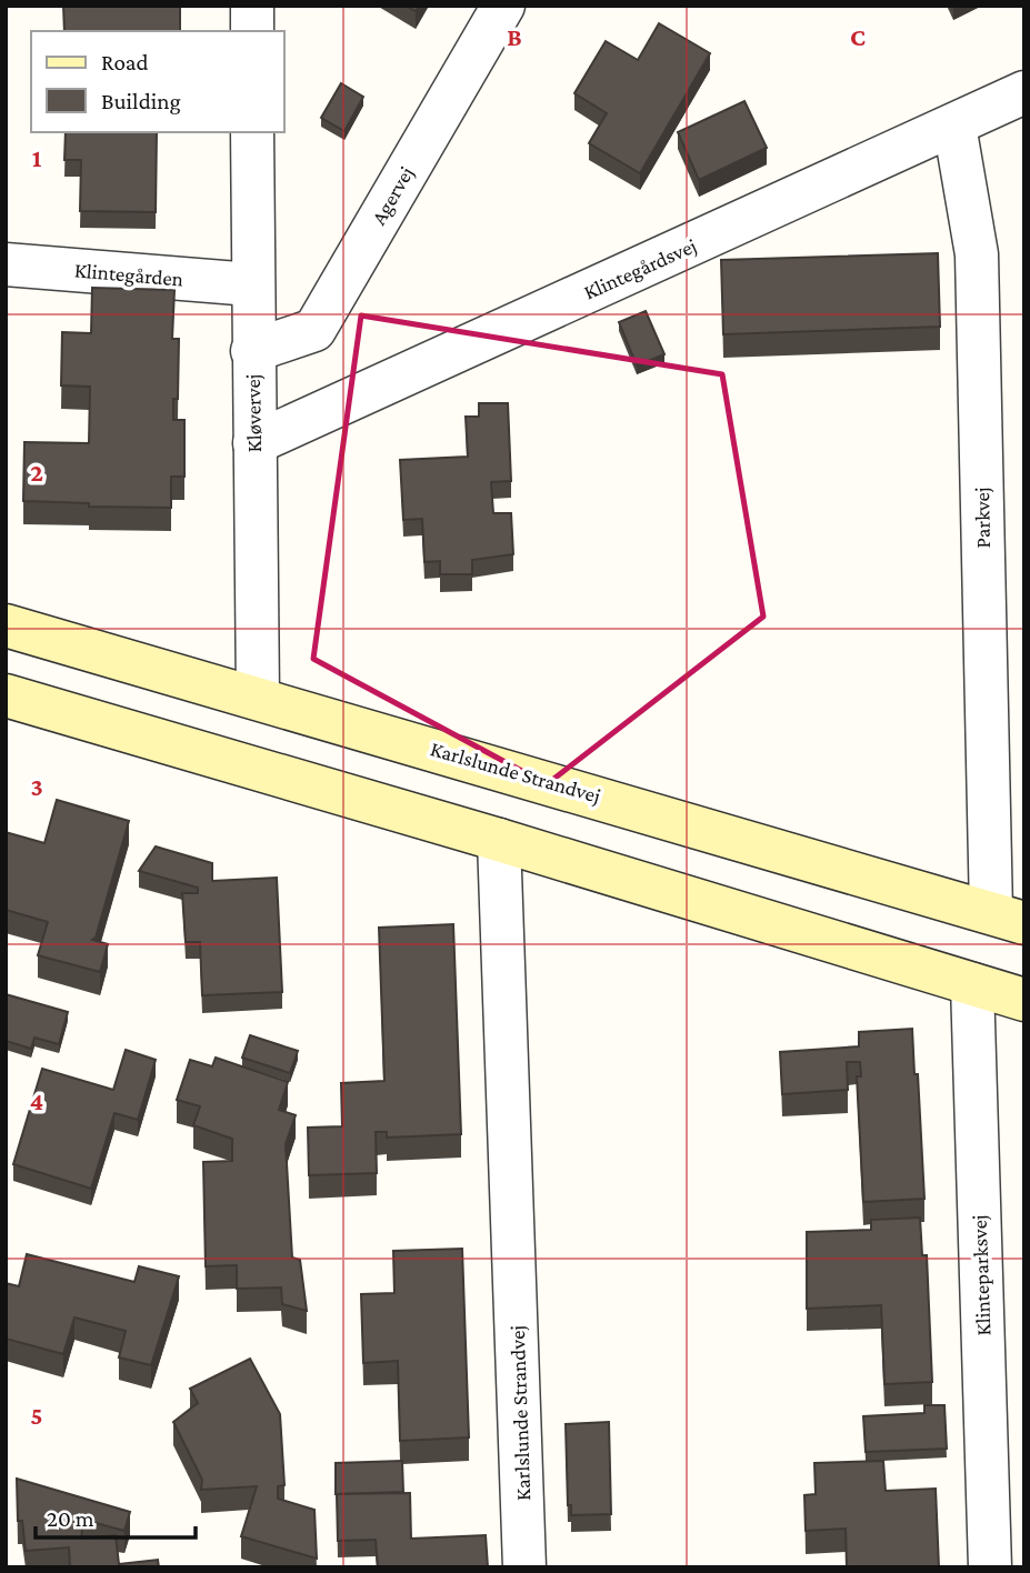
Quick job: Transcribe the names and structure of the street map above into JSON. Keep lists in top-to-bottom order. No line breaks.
{"streets":{"main road":["Karlslunde Strandvej"],"street":["Agervej","Klintegårdsvej","Klintegården","Kløvervej","Parkvej","Klinteparksvej"]},"crossings":[["Agervej","Kløvervej"],["Klintegårdsvej","Kløvervej"],["Klintegårdsvej","Parkvej"],["Klintegården","Kløvervej"],["Kløvervej","Karlslunde Strandvej"],["Parkvej","Karlslunde Strandvej"]],"legend":["Road","Building"],"scale_bar":"20 m","grid":{"columns":["B","C"],"rows":["1","2","3","4","5"]}}
